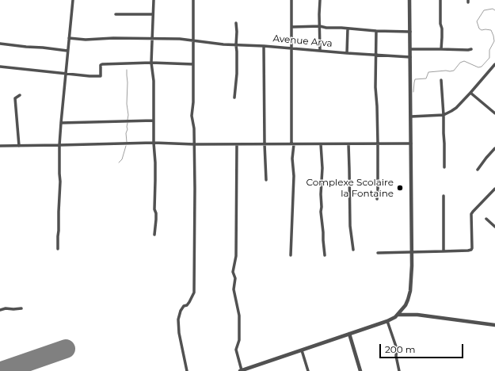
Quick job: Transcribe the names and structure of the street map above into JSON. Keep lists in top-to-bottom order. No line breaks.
{"streets":{"street":["Avenue Arva"]},"places":["Complexe Scolaire la Fontaine"],"scale_bar":"200 m"}
